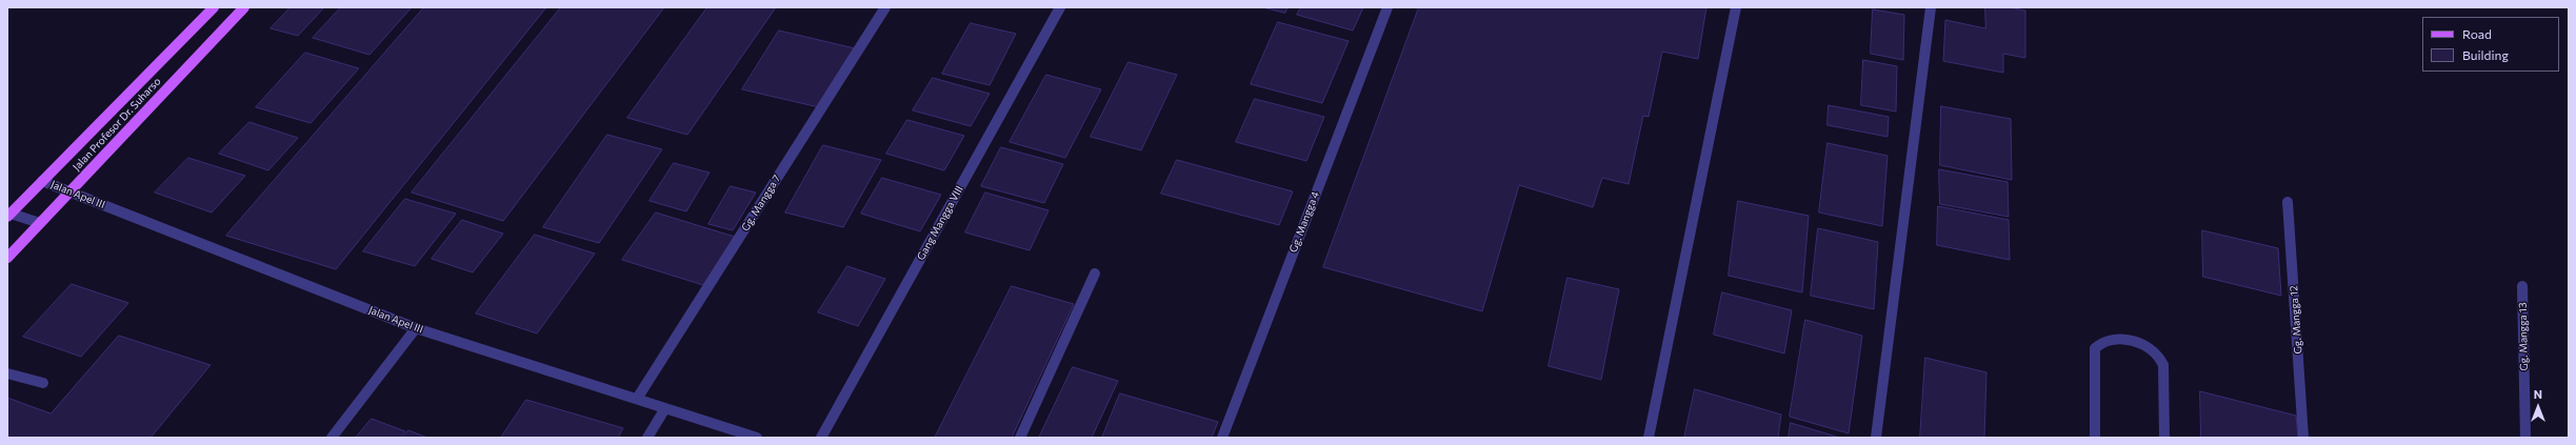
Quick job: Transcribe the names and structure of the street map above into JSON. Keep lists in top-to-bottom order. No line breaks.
{"streets":{"main road":["Jalan Profesor Dr. Suharso"],"street":["Jalan Apel III","Gg. Mangga 7","Gg. Mangga 4","Gang Mangga VIII","Gg. Mangga 12","Gg. Mangga 13"]},"crossings":[["Jalan Profesor Dr. Suharso","Jalan Apel III"],["Jalan Apel III","Gg. Mangga 7"]],"legend":["Road","Building"],"north":"top"}
